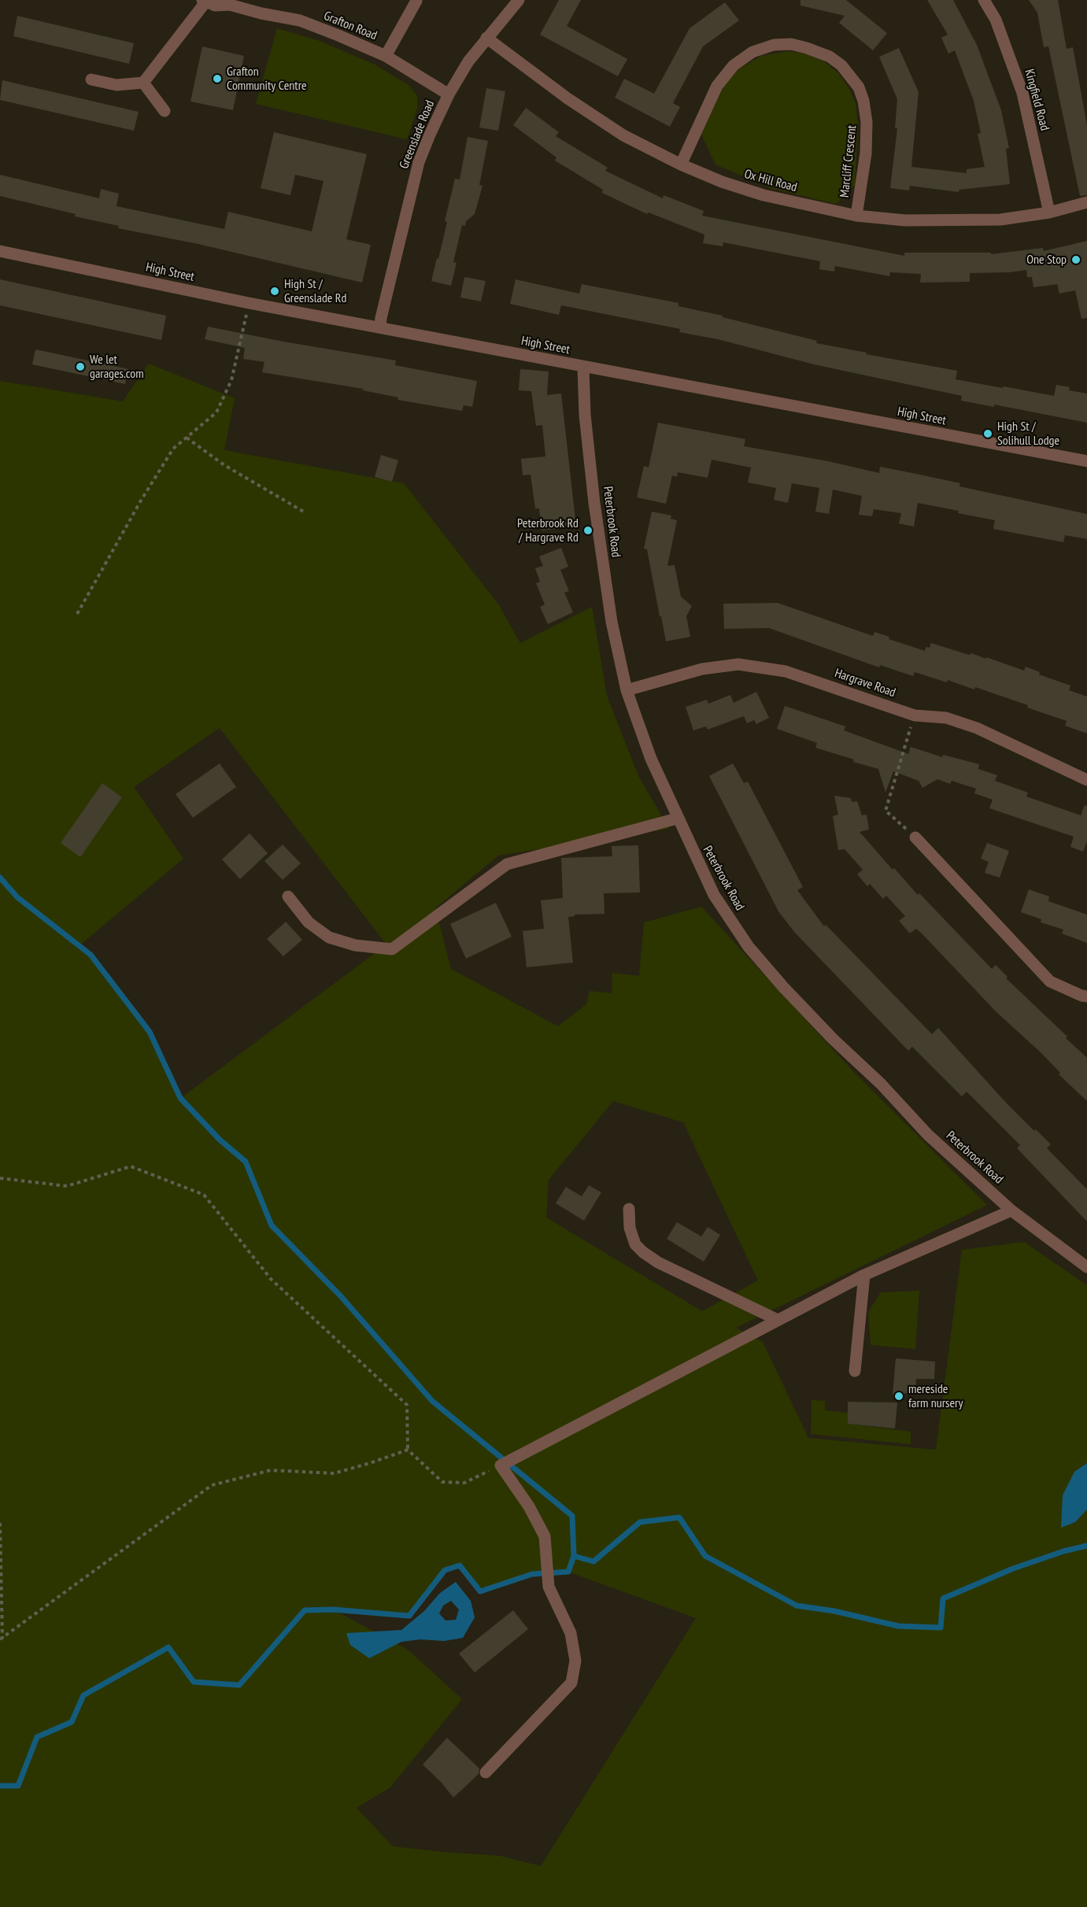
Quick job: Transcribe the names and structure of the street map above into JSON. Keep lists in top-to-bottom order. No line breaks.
{"streets":{"street":["Grafton Road","Kingfield Road","Greenslade Road","Marcliff Crescent","Ox Hill Road","High Street","Peterbrook Road","Hargrave Road"]},"crossings":[["Grafton Road","Greenslade Road"],["Kingfield Road","Ox Hill Road"],["Greenslade Road","Ox Hill Road"],["Greenslade Road","High Street"],["Marcliff Crescent","Ox Hill Road"],["High Street","Peterbrook Road"],["Peterbrook Road","Hargrave Road"]],"places":["Grafton Community Centre","One Stop","High St / Greenslade Rd","We let garages.com","High St / Solihull Lodge","Peterbrook Rd / Hargrave Rd","mereside farm nursery"]}
